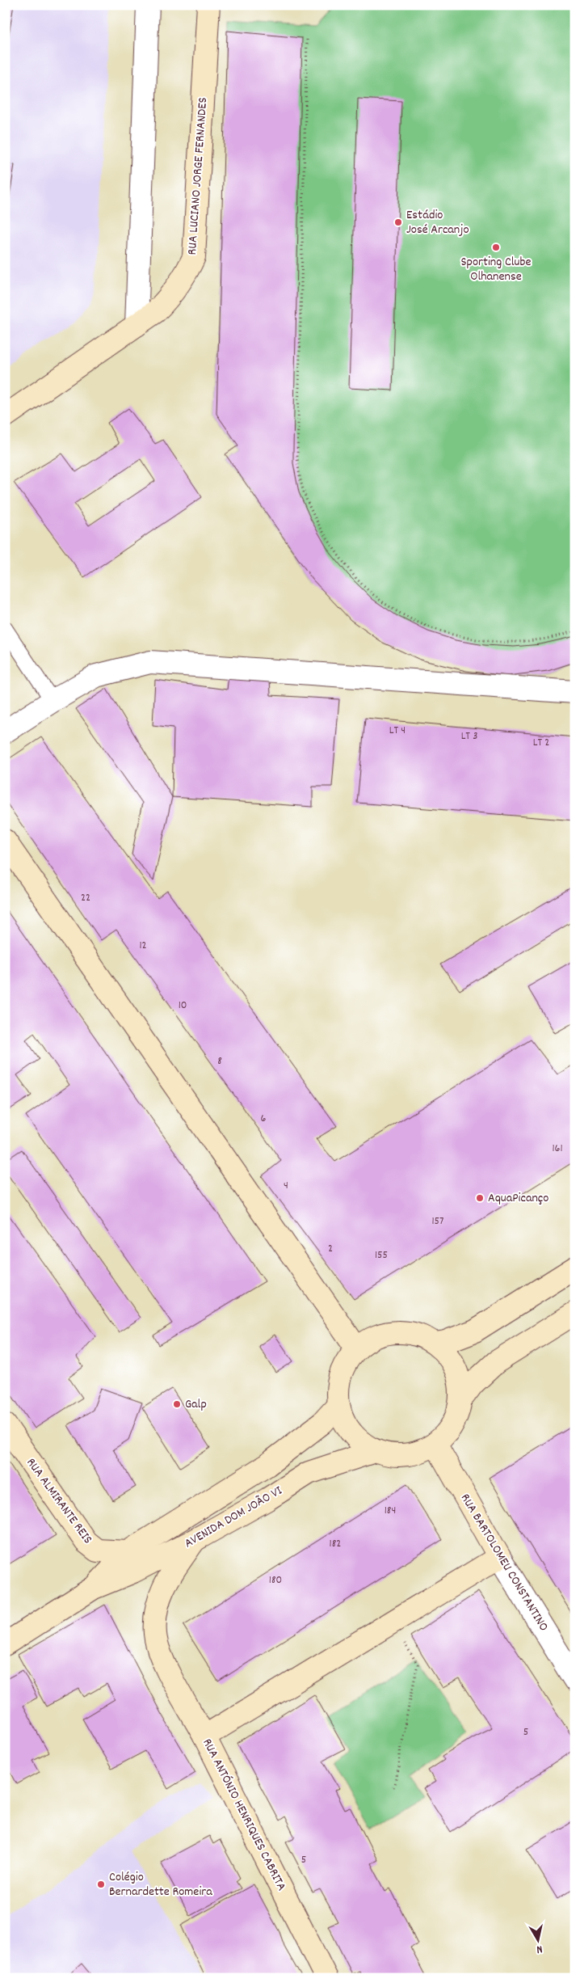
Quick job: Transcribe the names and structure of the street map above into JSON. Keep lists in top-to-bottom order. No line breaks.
{"streets":{"street":["RUA LUCIANO JORGE FERNANDES","RUA ALMIRANTE REIS","AVENIDA DOM JOÃO VI","RUA BARTOLOMEU CONSTANTINO","RUA ANTÓNIO HENRIQUES CABRITA"]},"crossings":[["RUA ALMIRANTE REIS","AVENIDA DOM JOÃO VI"],["AVENIDA DOM JOÃO VI","RUA BARTOLOMEU CONSTANTINO"],["AVENIDA DOM JOÃO VI","RUA ANTÓNIO HENRIQUES CABRITA"]],"places":["Estádio José Arcanjo","Sporting Clube Olhanense","AquaPicanço","Galp","Colégio Bernardette Romeira"],"house_numbers":["LT 4","LT 3","LT 2","22","12","10","8","6","161","4","157","2","155","184","182","180","5","5"],"north":"bottom"}
